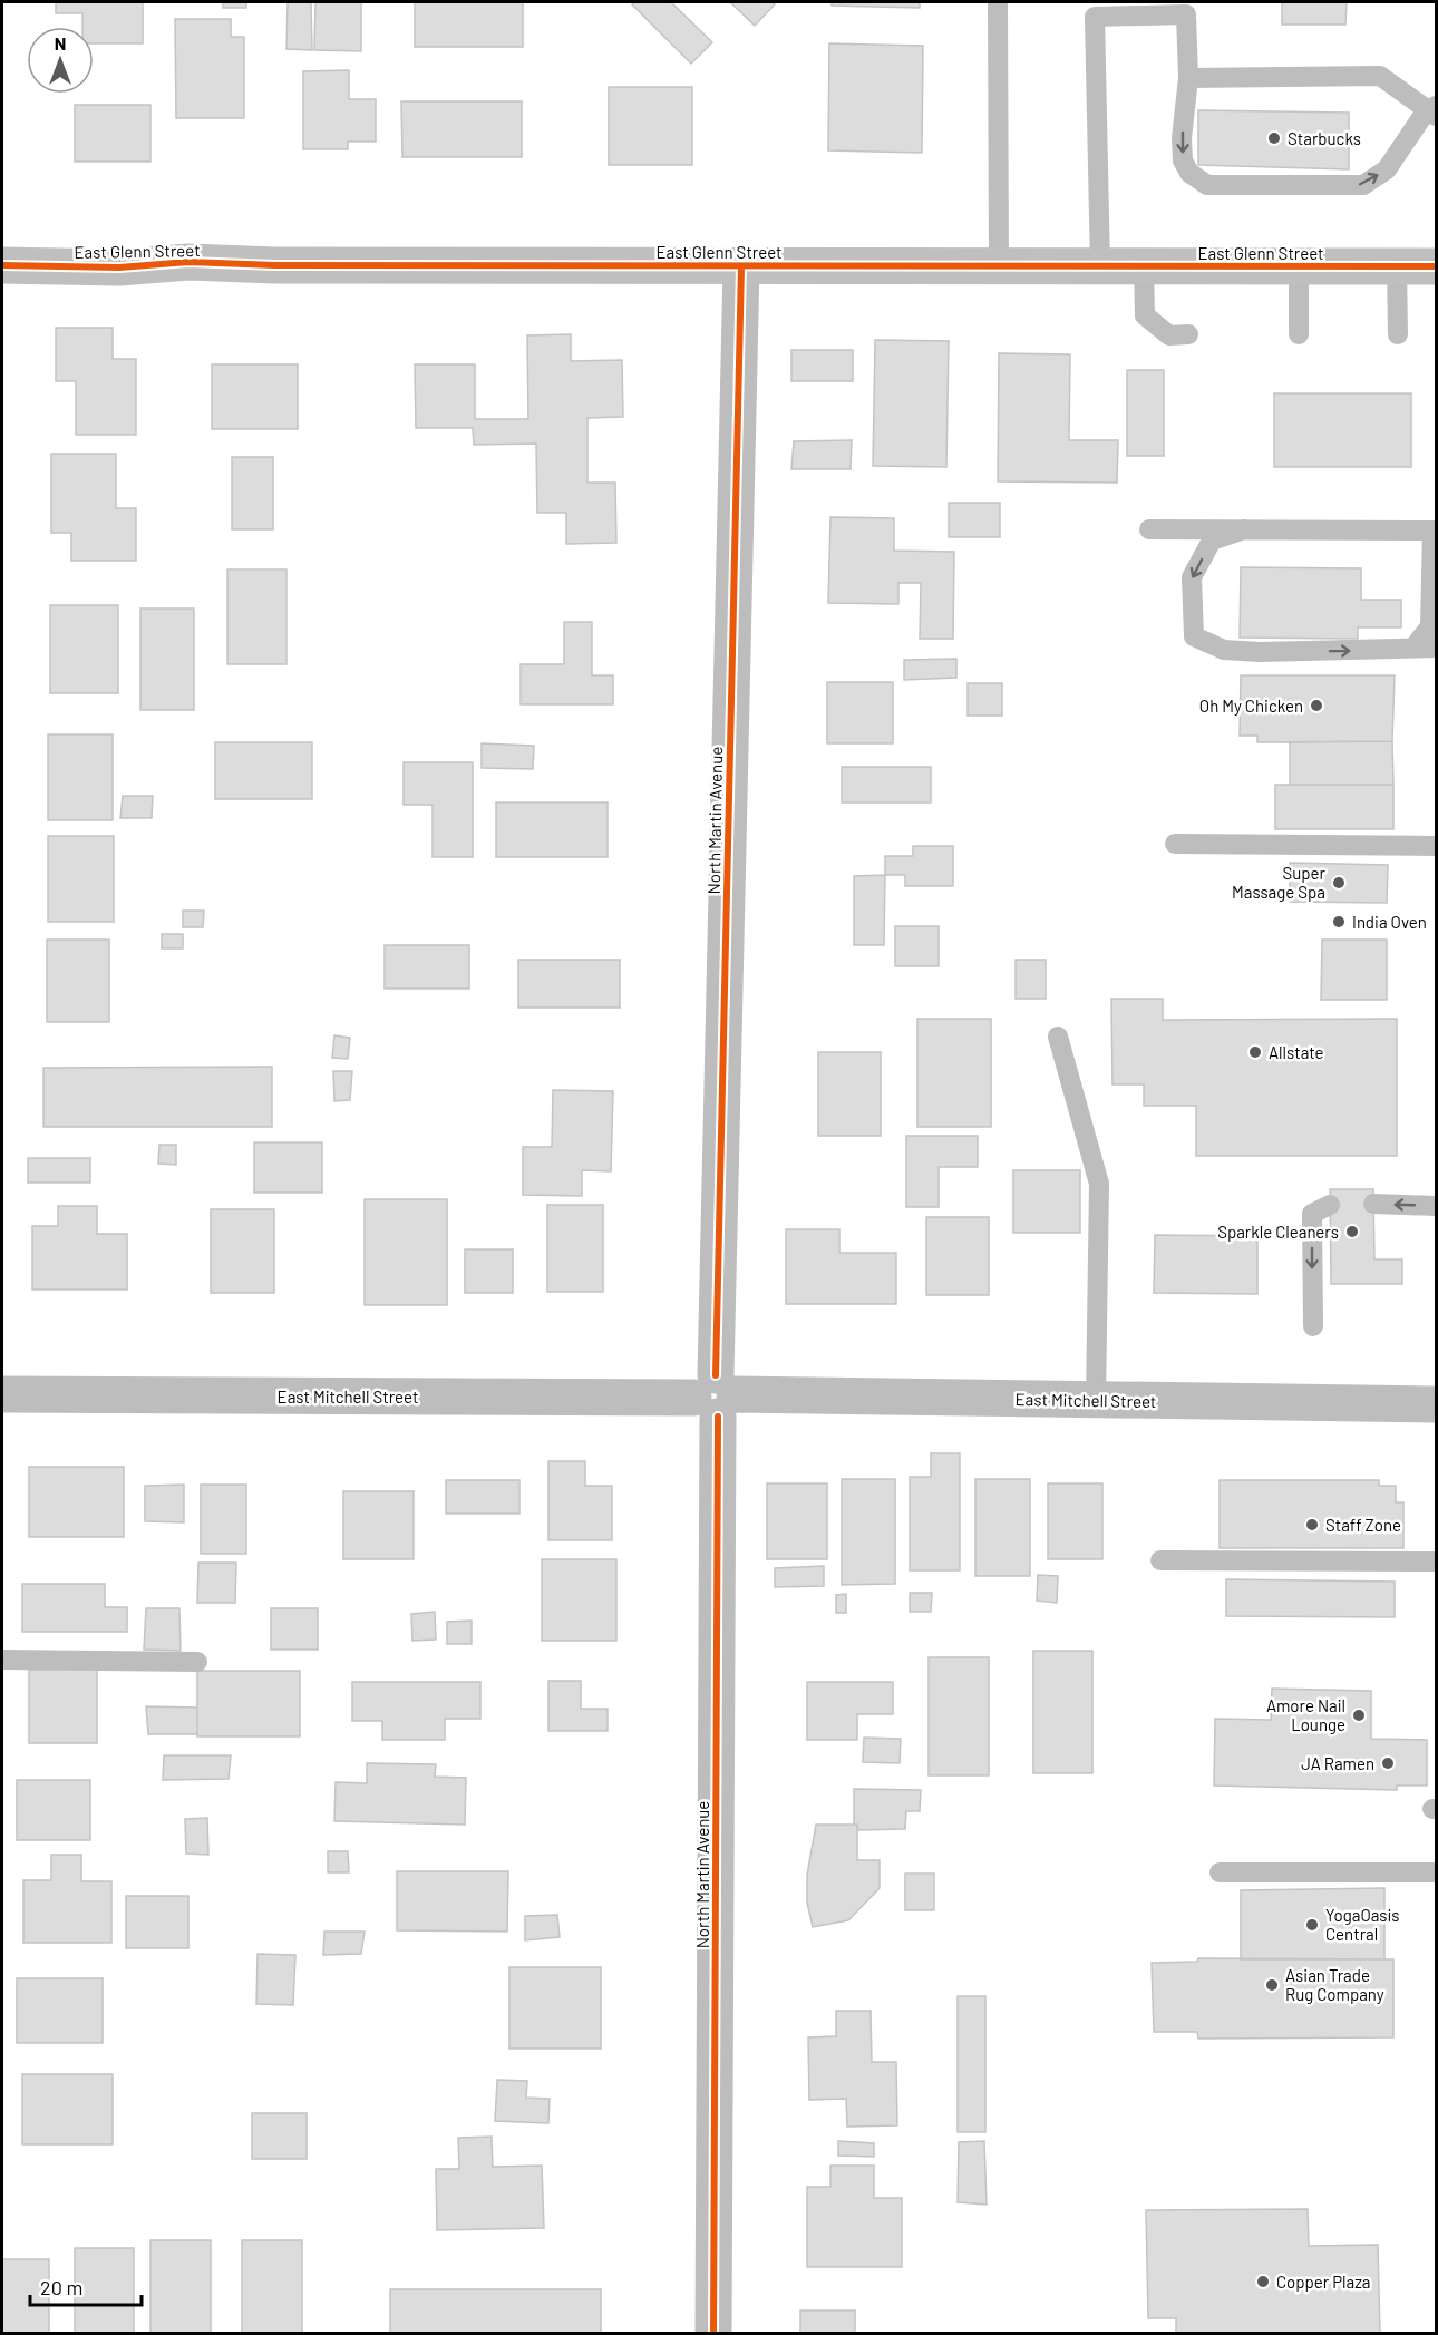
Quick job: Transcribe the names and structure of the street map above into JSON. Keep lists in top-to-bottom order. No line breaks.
{"streets":{"street":["East Glenn Street","North Martin Avenue","East Mitchell Street"]},"crossings":[["East Glenn Street","North Martin Avenue"],["North Martin Avenue","East Mitchell Street"]],"places":["Starbucks","Oh My Chicken","Super Massage Spa","India Oven","Allstate","Sparkle Cleaners","Staff Zone","Amore Nail Lounge","JA Ramen","YogaOasis Central","Asian Trade Rug Company","Copper Plaza"],"scale_bar":"20 m","north":"top"}
